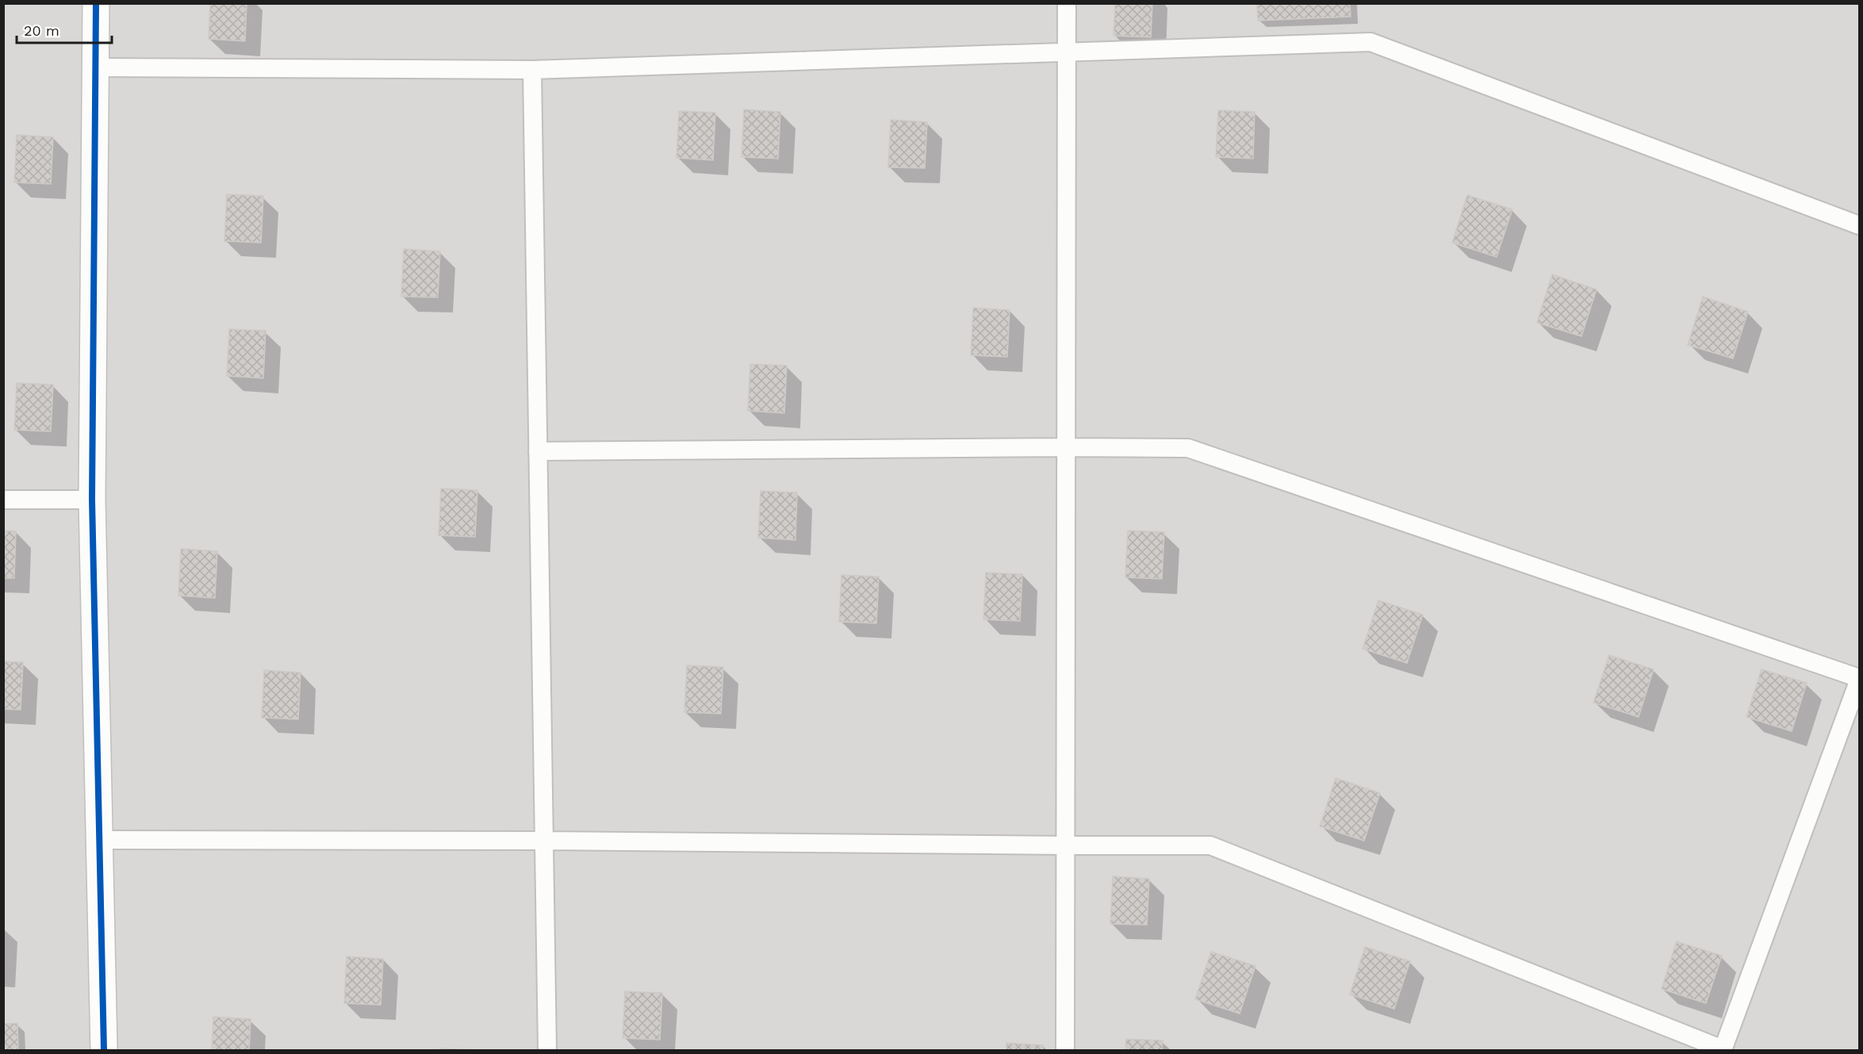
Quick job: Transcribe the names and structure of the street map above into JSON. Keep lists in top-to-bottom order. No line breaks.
{"scale_bar":"20 m"}
